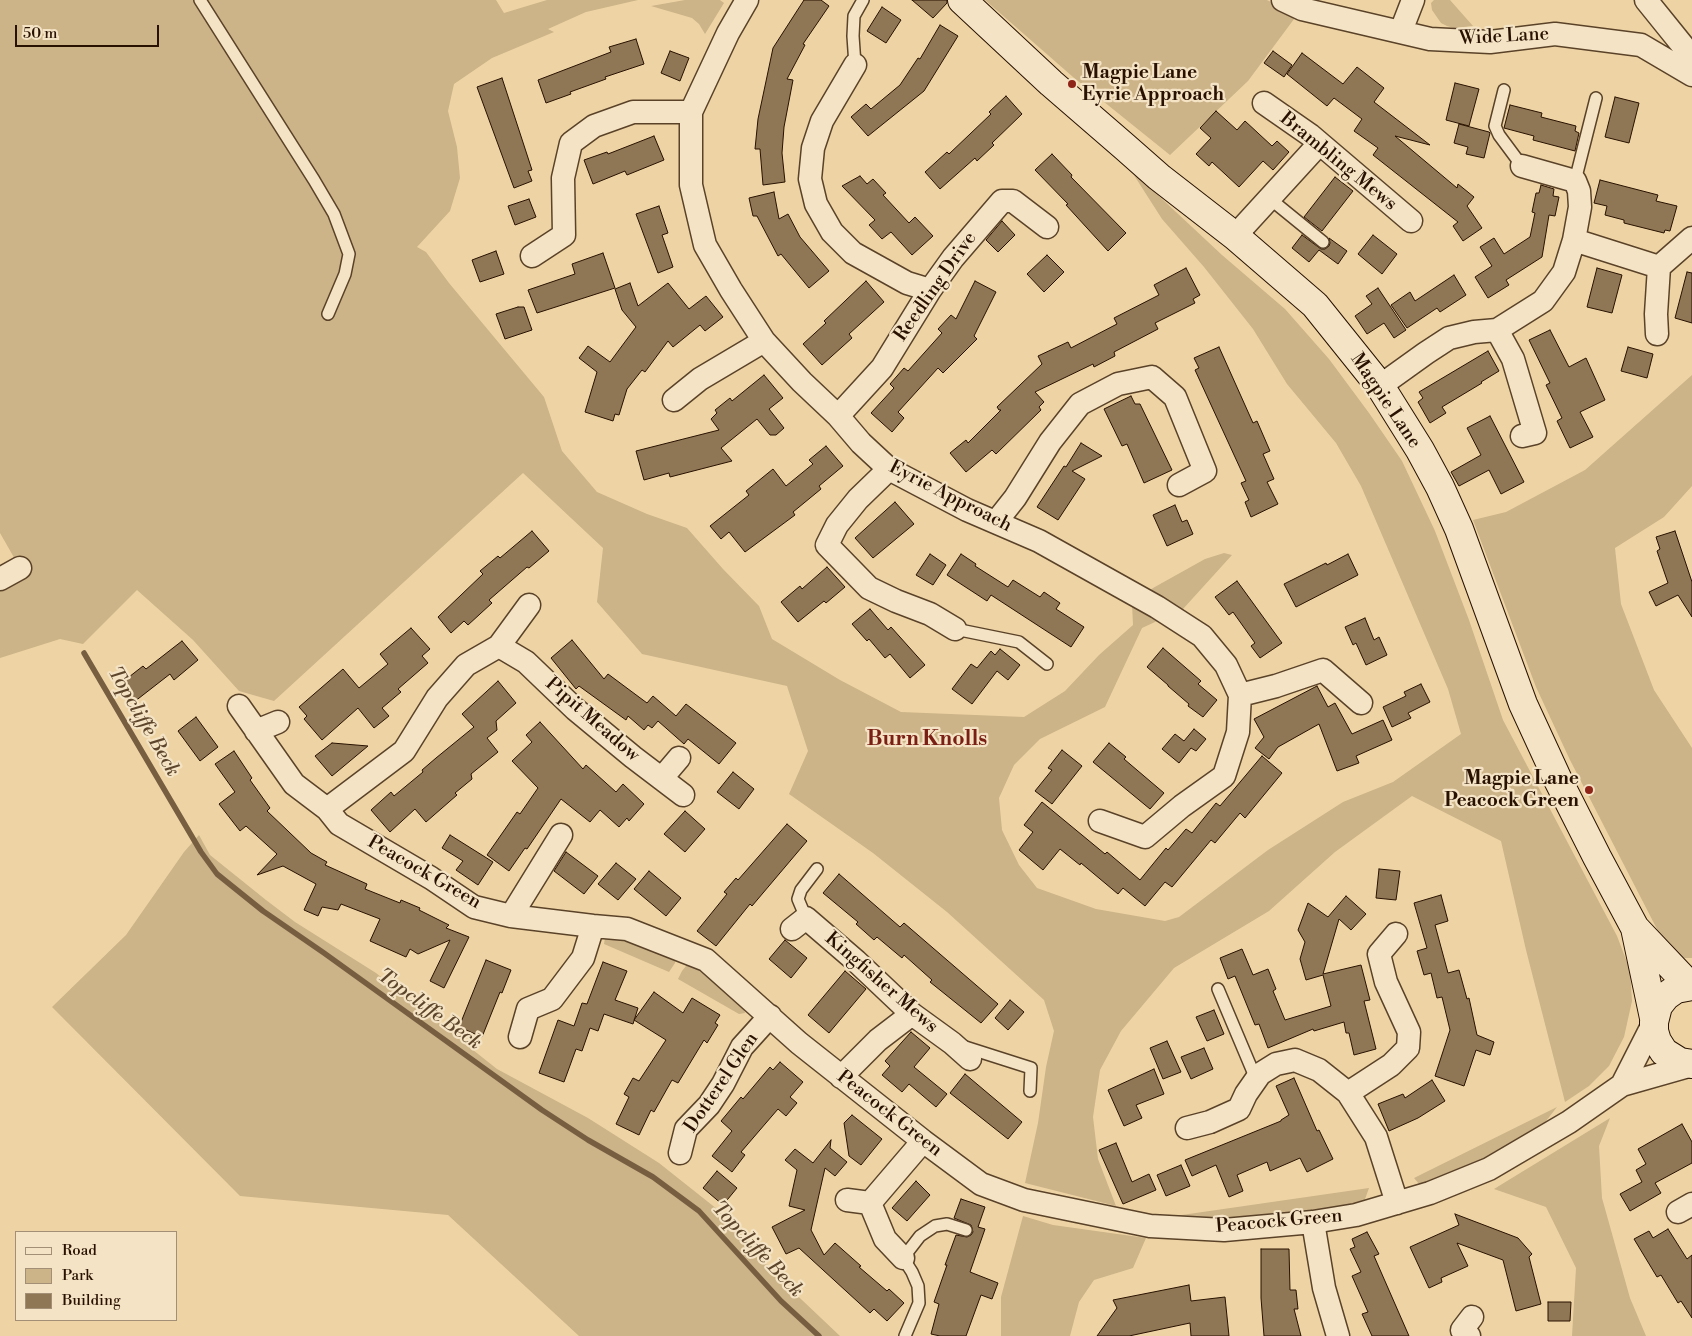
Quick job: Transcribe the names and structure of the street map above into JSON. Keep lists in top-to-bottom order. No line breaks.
{"streets":{"street":["Wide Lane","Brambling Mews","Reedling Drive","Magpie Lane","Eyrie Approach","Pipit Meadow","Peacock Green","Kingfisher Mews","Dotterel Glen"]},"crossings":[["Reedling Drive","Eyrie Approach"],["Magpie Lane","Peacock Green"],["Peacock Green","Dotterel Glen"]],"districts":["Burn Knolls"],"water":["Topcliffe Beck"],"places":["Magpie Lane Eyrie Approach","Magpie Lane Peacock Green"],"legend":["Road","Park","Building"],"scale_bar":"50 m"}
